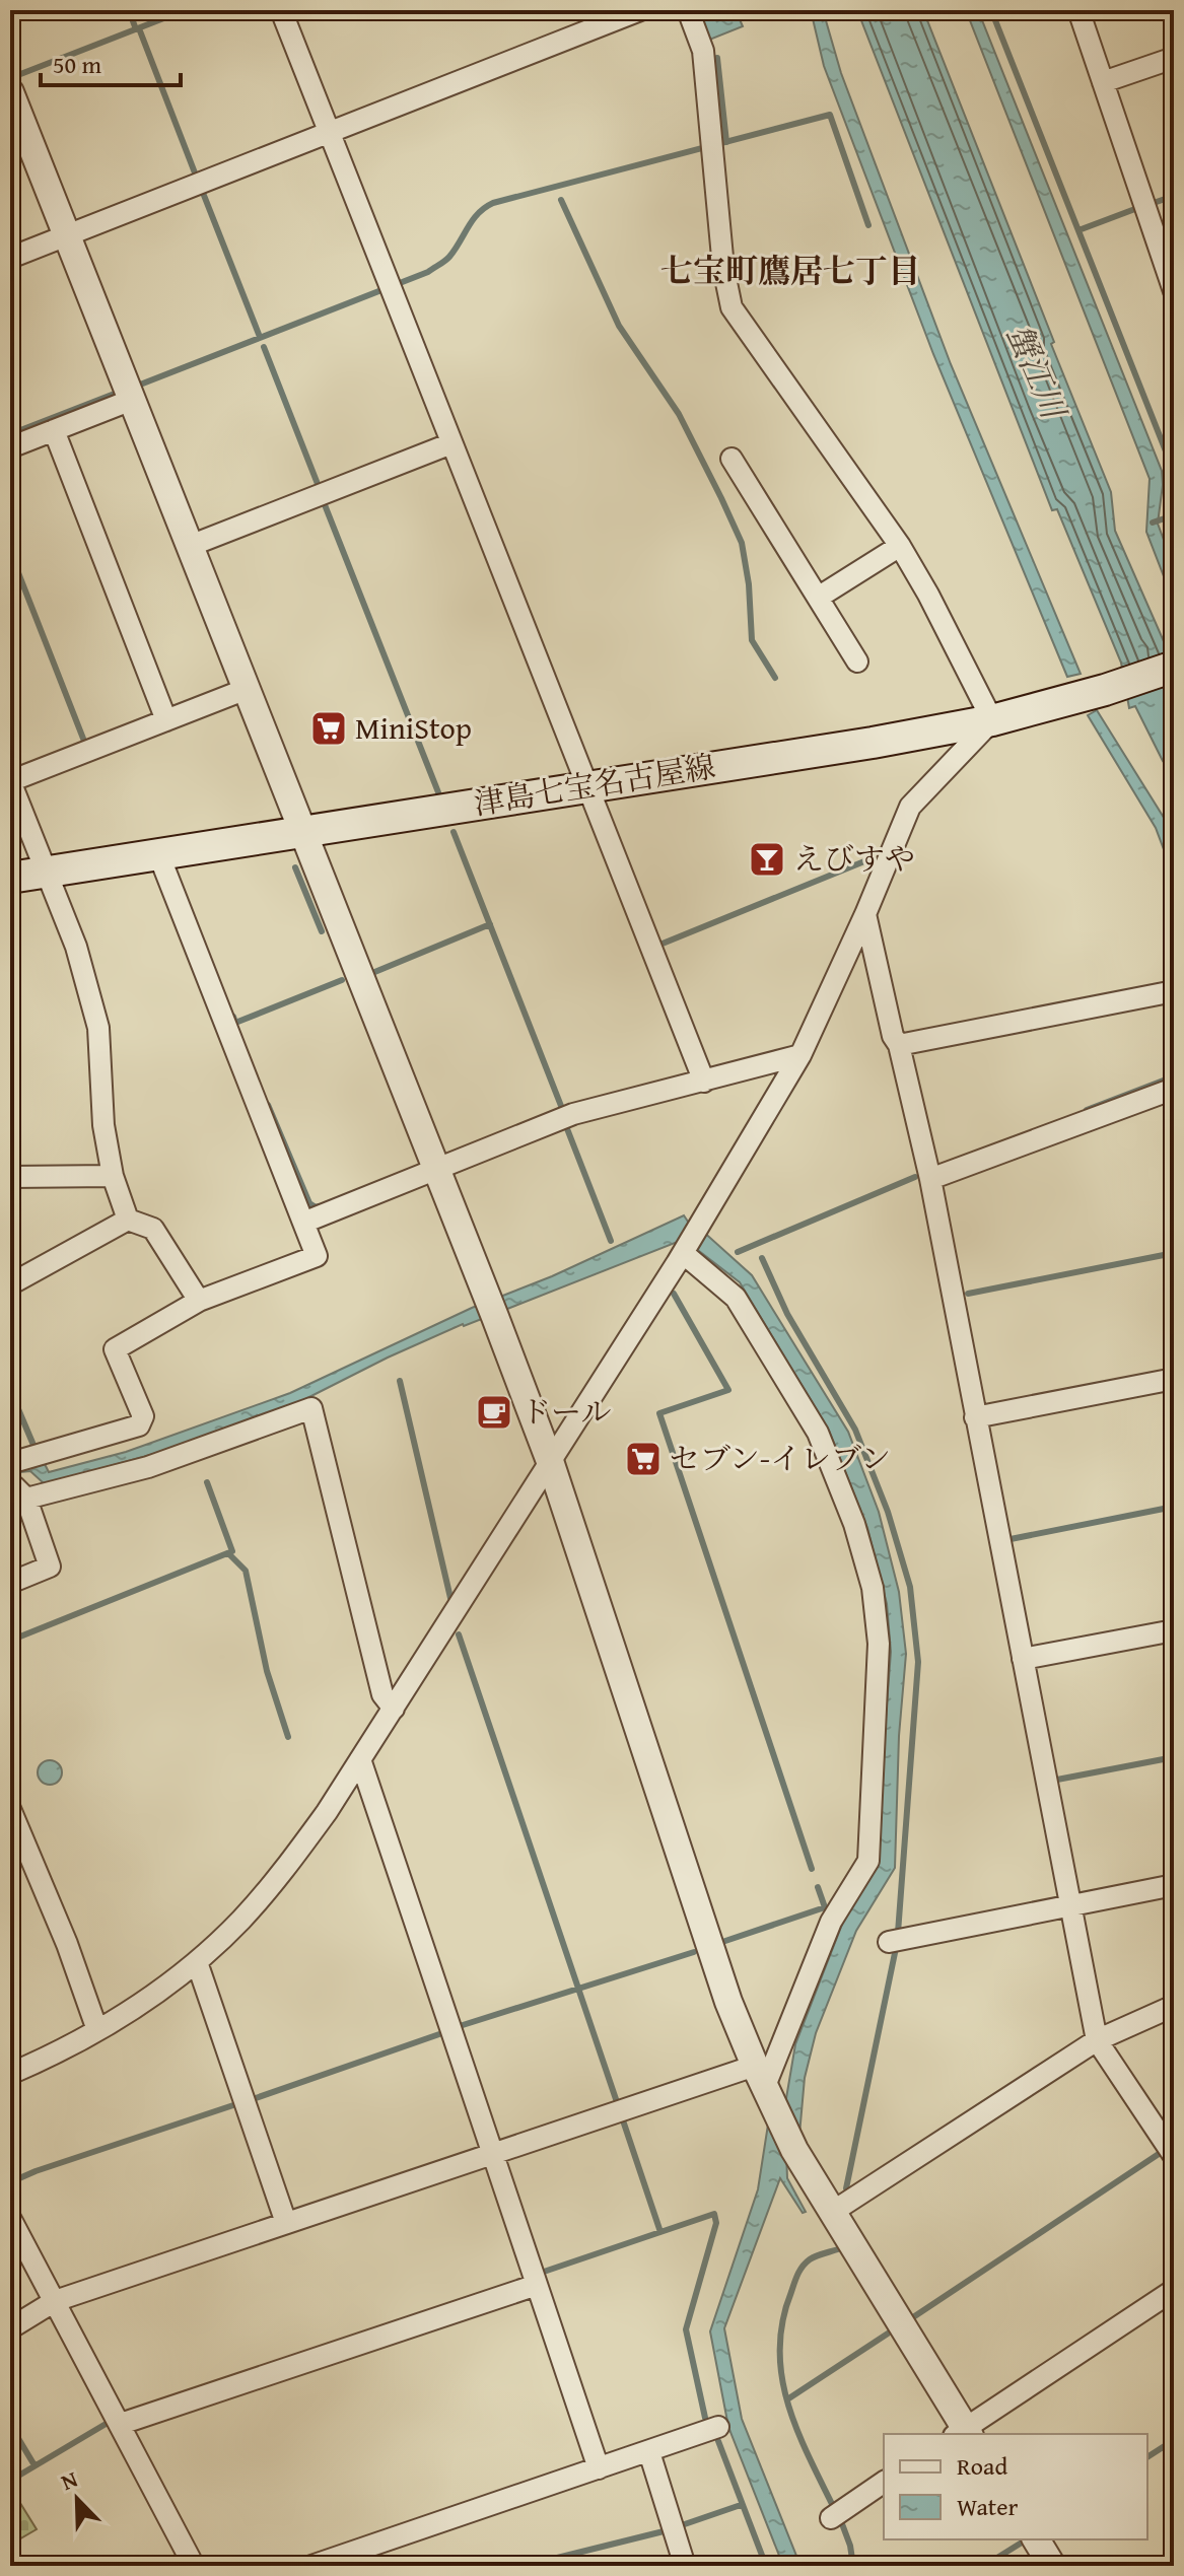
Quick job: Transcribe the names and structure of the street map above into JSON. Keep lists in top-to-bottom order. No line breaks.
{"streets":{"main road":["津島七宝名古屋線"]},"districts":["七宝町鷹居七丁目"],"water":["蟹江川"],"places":{"supermarket":["MiniStop","セブン-イレブン"],"bar":["えびすや"],"cafe":["ドール"]},"legend":["Road","Water"],"scale_bar":"50 m","north":"top left"}
